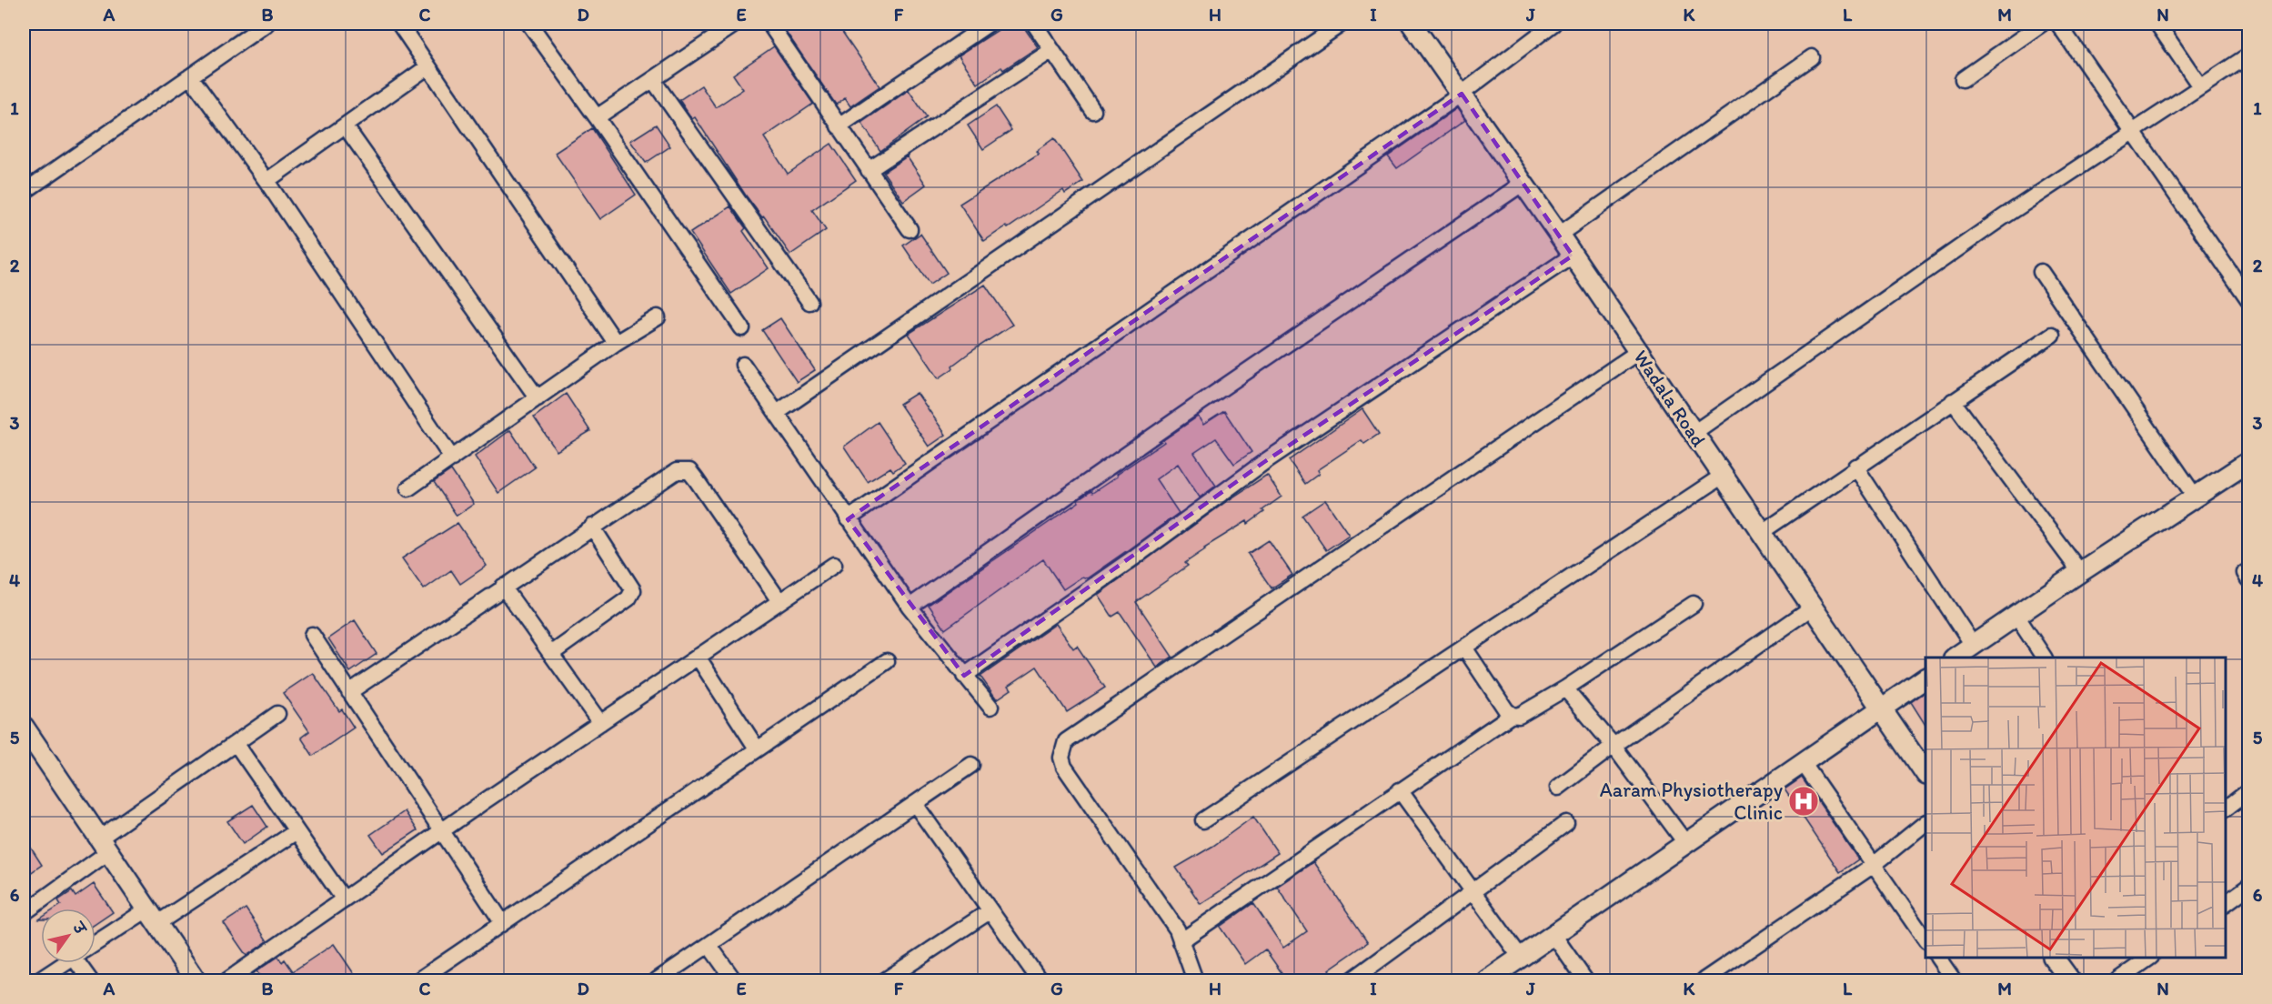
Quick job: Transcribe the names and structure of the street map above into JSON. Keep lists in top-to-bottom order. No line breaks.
{"streets":{"street":["Wadala Road"]},"places":{"hospital":["Aaram Physiotherapy Clinic"]},"north":"top right","grid":{"columns":["A","B","C","D","E","F","G","H","I","J","K","L","M","N"],"rows":["1","2","3","4","5","6"]}}
